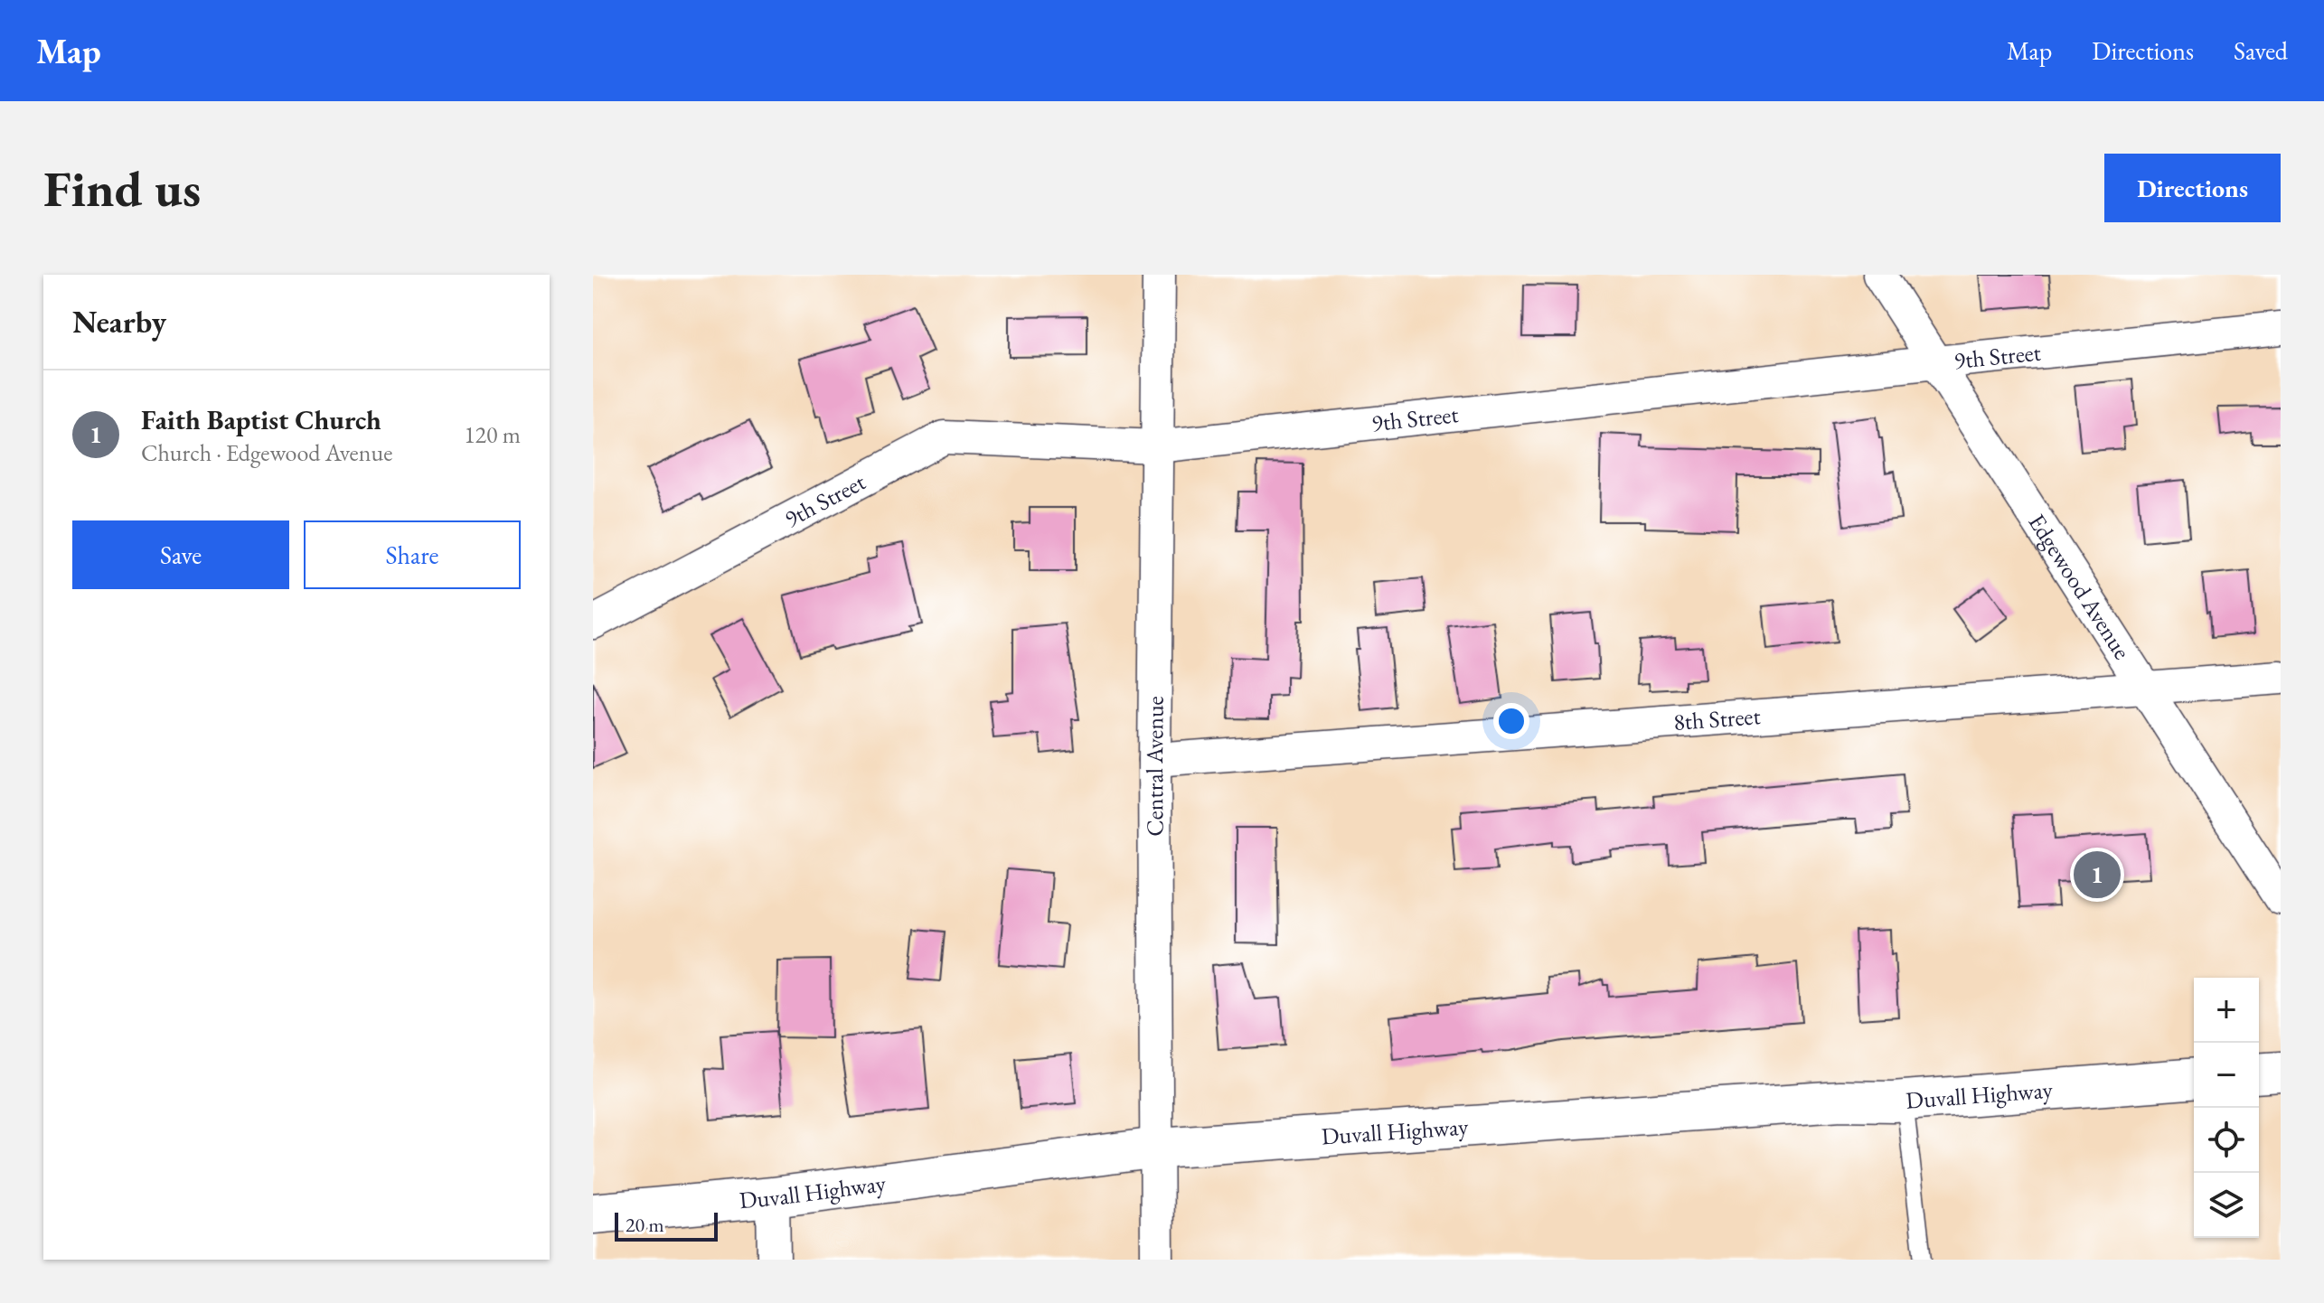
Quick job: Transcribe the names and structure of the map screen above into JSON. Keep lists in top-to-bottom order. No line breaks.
{"streets":{"street":["9th Street","Edgewood Avenue","8th Street","Central Avenue","Duvall Highway"]},"crossings":[["9th Street","Edgewood Avenue"],["9th Street","Central Avenue"],["Edgewood Avenue","8th Street"],["8th Street","Central Avenue"],["Central Avenue","Duvall Highway"]],"scale_bar":"20 m","page":{"header":"Map","nav":["Map","Directions","Saved"],"buttons":["Directions",["Save","Share"]],"title":"Find us","heading":"Nearby","list":[{"mark":"1","name":"Faith Baptist Church","note":"Church · Edgewood Avenue","value":"120 m"}],"pins":"1","map_buttons":["+","−"],"scale":"20 m"}}
